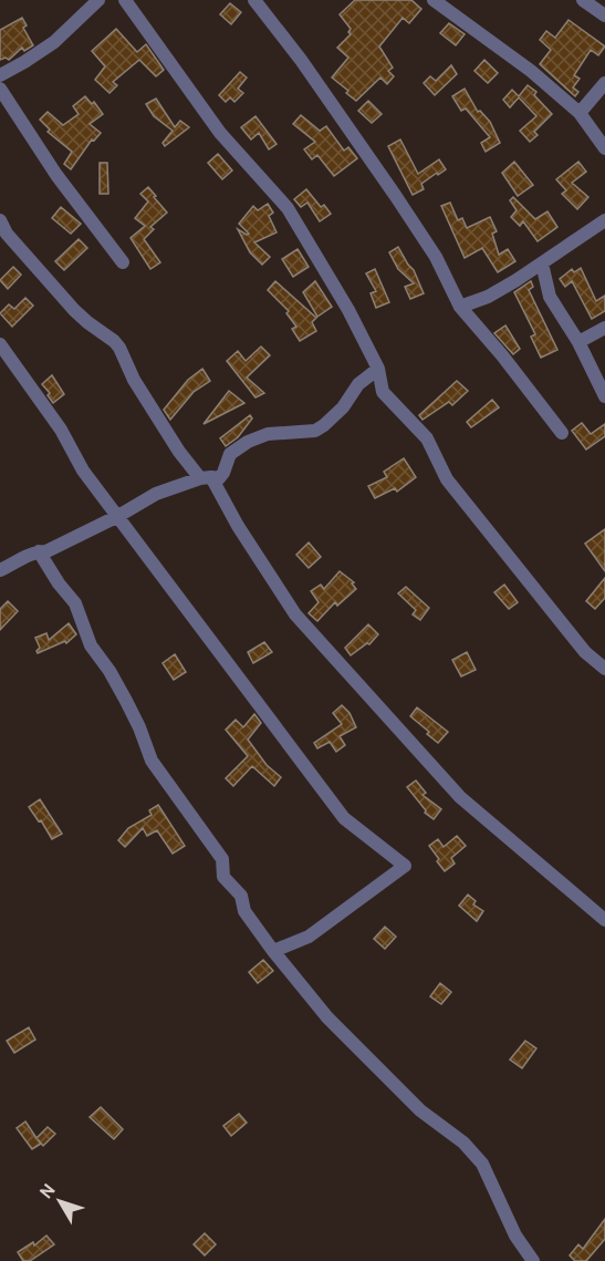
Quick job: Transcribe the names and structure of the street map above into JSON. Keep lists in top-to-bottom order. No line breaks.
{"north":"top left"}
